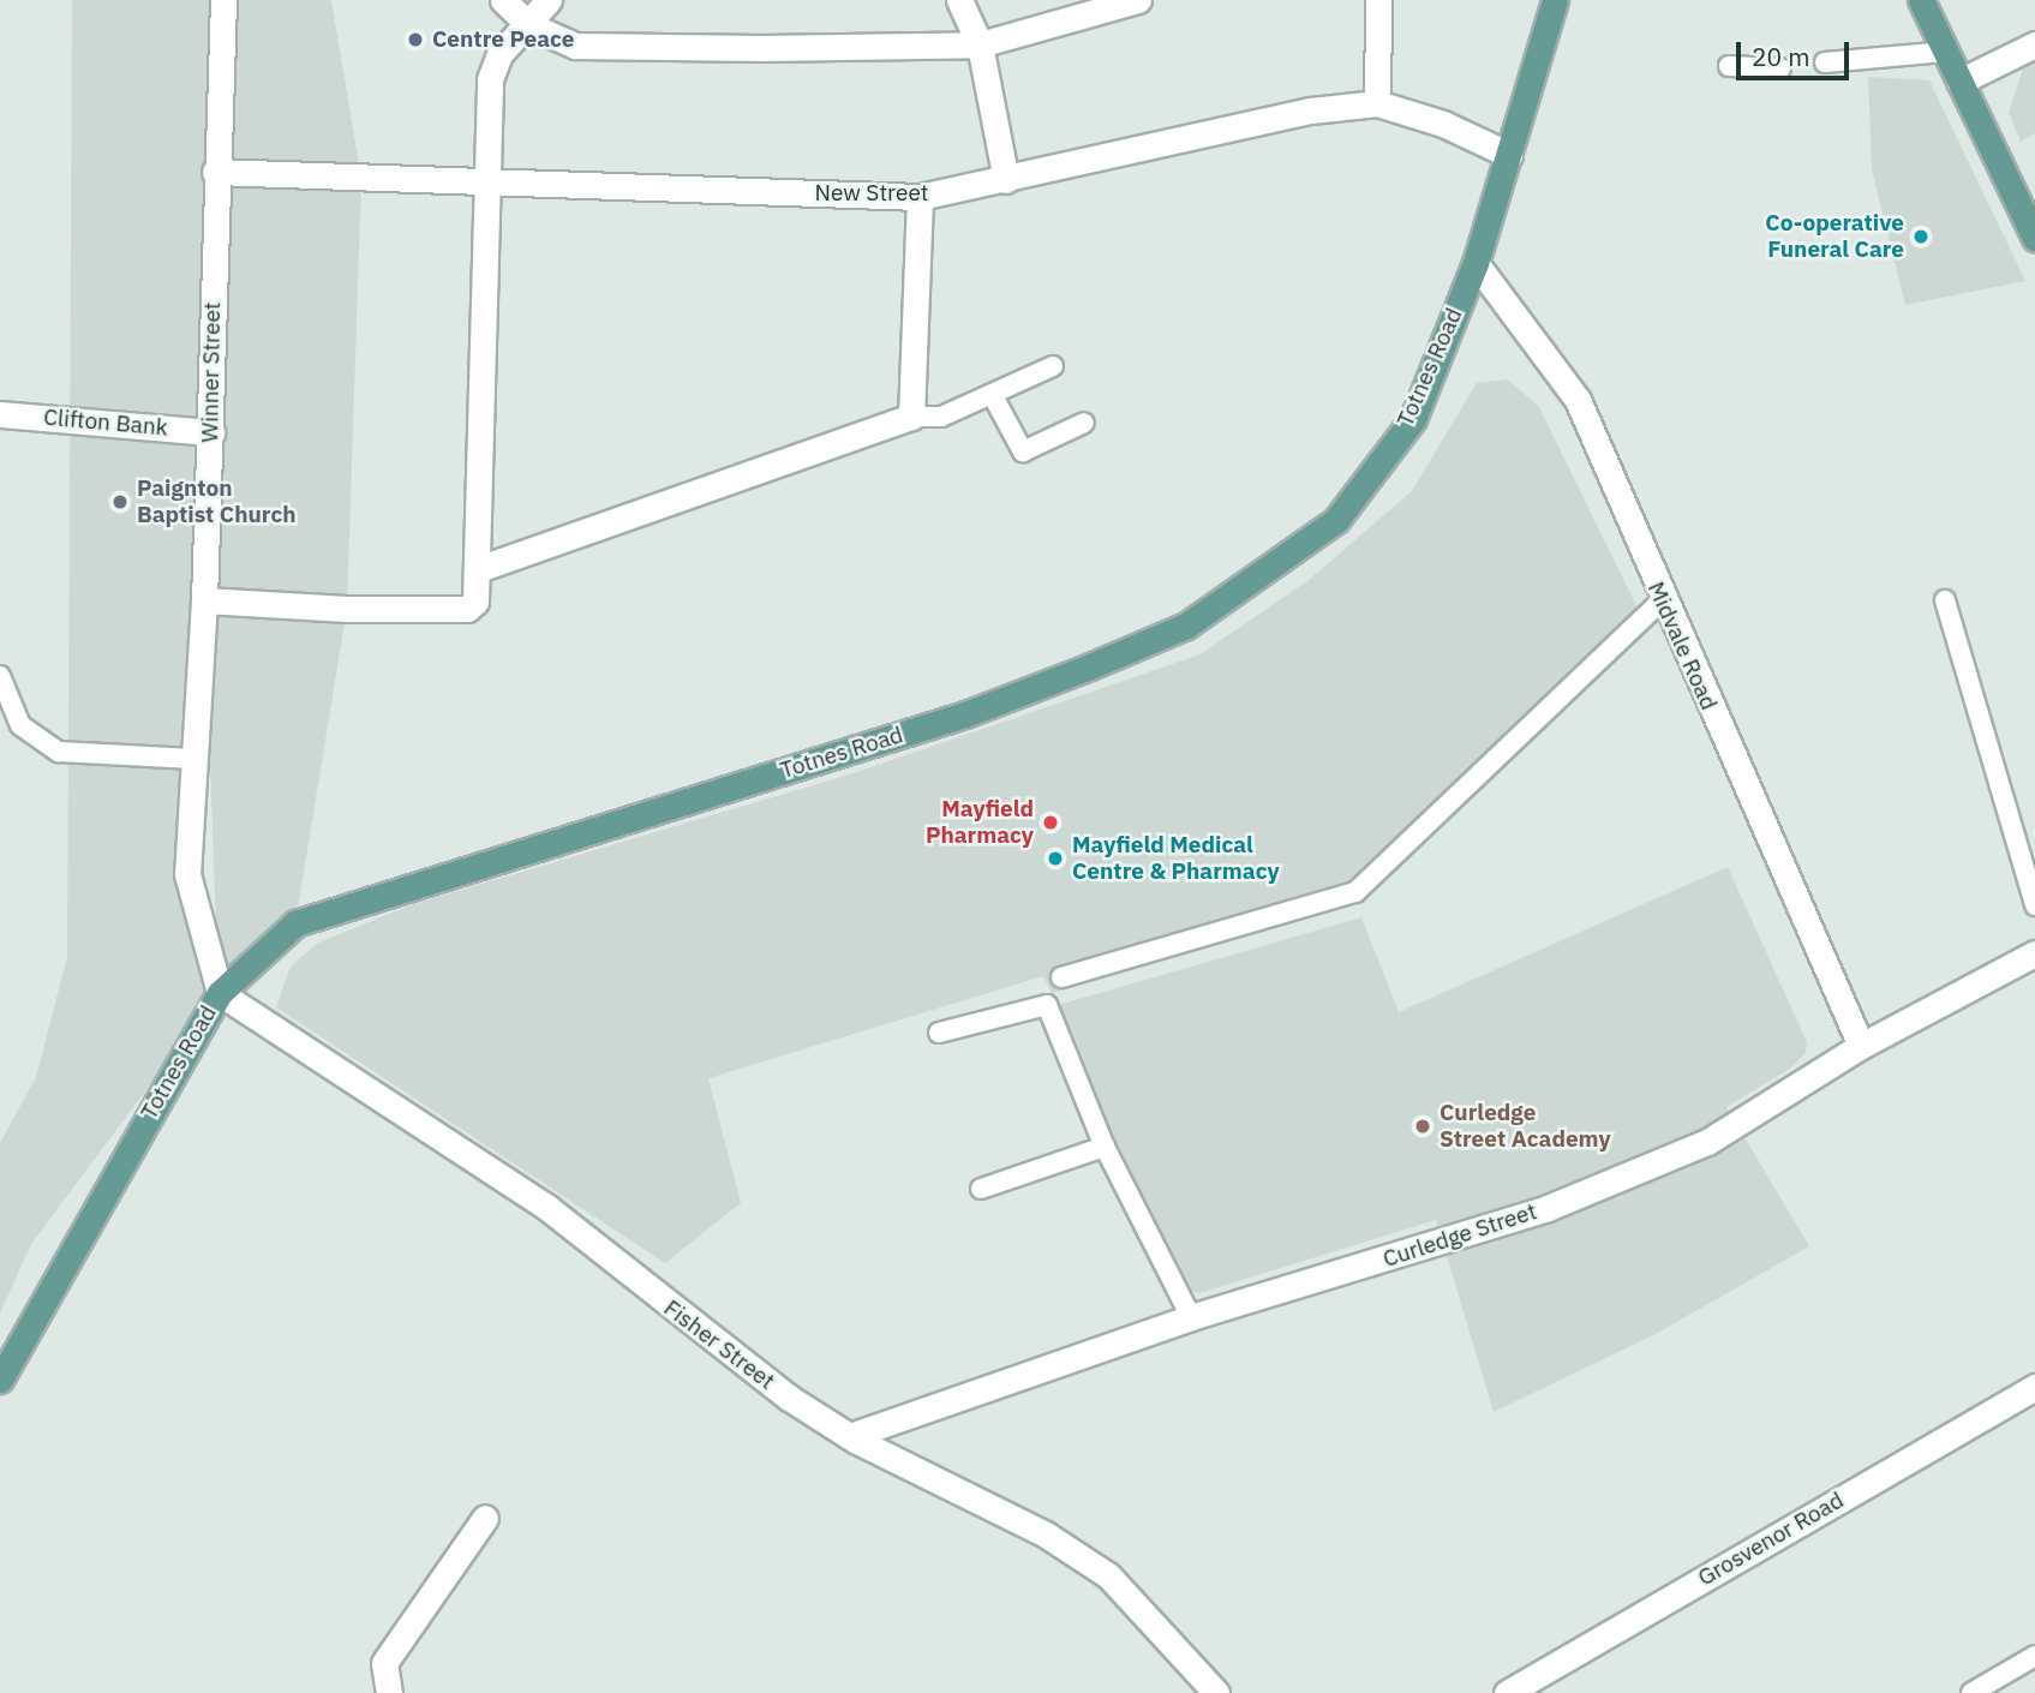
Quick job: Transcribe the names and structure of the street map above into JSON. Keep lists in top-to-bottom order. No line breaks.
{"streets":{"main road":["Totnes Road"],"street":["New Street","Winner Street","Clifton Bank","Midvale Road","Curledge Street","Fisher Street","Grosvenor Road"]},"crossings":[["New Street","Totnes Road"],["New Street","Winner Street"],["Totnes Road","Winner Street"],["Totnes Road","Midvale Road"],["Totnes Road","Fisher Street"],["Winner Street","Clifton Bank"],["Winner Street","Fisher Street"],["Midvale Road","Curledge Street"],["Curledge Street","Fisher Street"]],"places":["Centre Peace","Co-operative Funeral Care","Paignton Baptist Church","Mayfield Pharmacy","Mayfield Medical Centre & Pharmacy","Curledge Street Academy"],"scale_bar":"20 m"}
